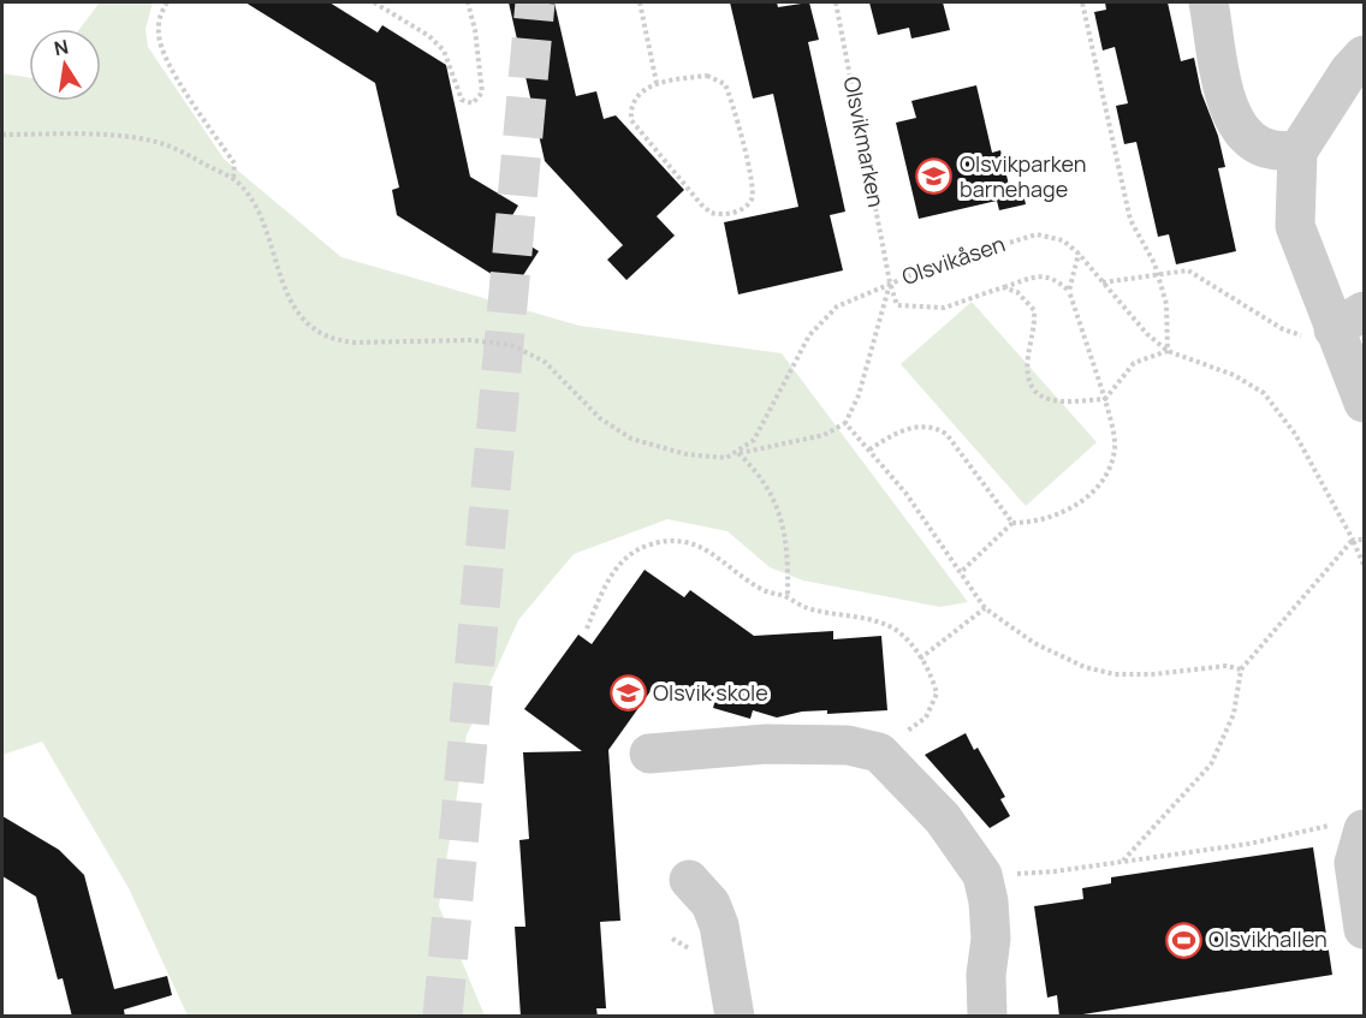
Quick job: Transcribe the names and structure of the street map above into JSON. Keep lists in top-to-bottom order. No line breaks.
{"streets":{"path":["Olsvikmarken","Olsvikåsen"]},"crossings":[["Olsvikmarken","Olsvikåsen"]],"places":{"school or university":["Olsvikparken barnehage","Olsvik skole"],"sports":["Olsvikhallen"]},"north":"top"}
